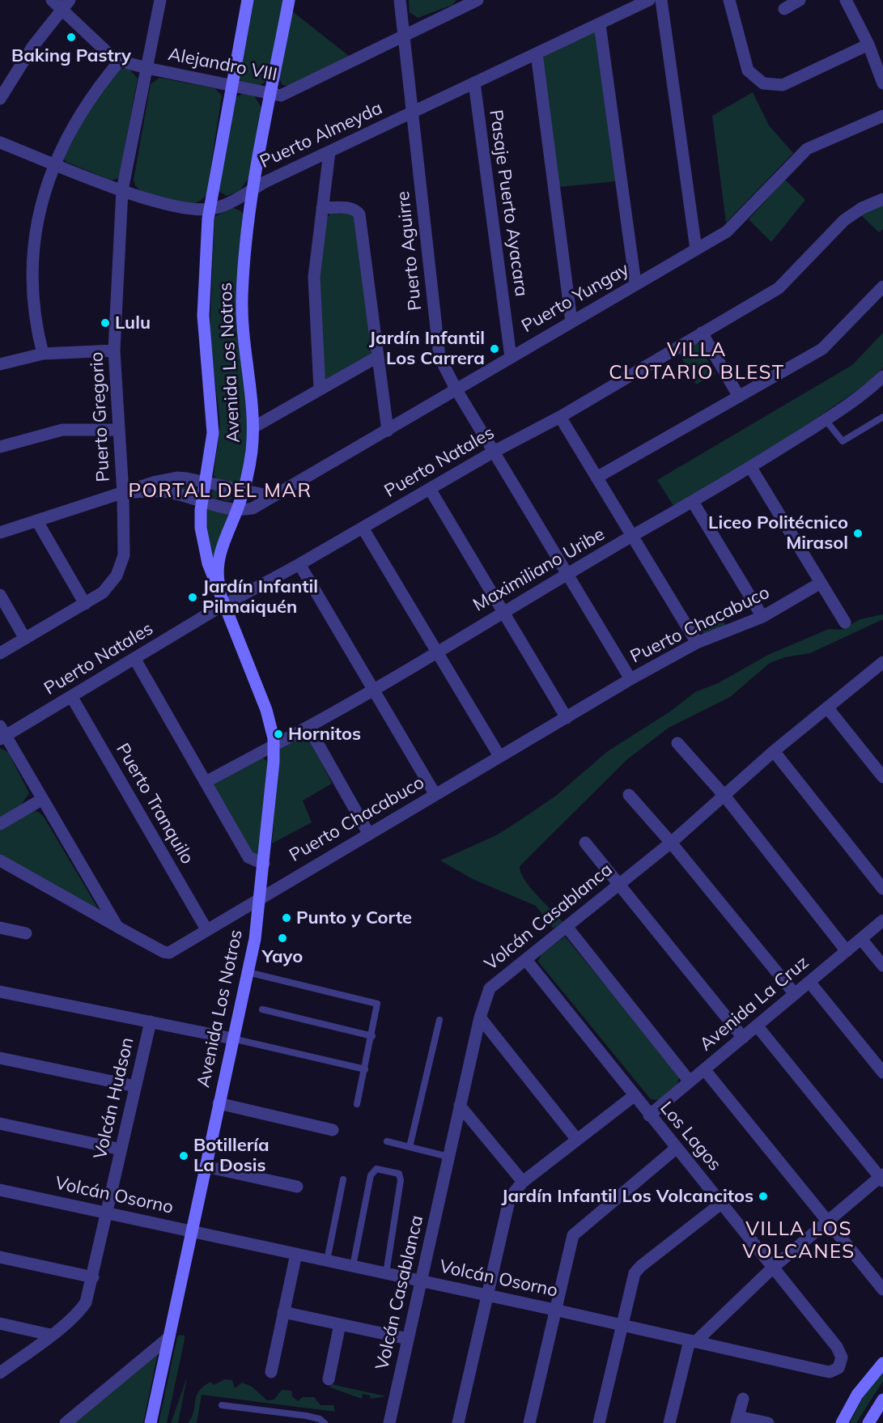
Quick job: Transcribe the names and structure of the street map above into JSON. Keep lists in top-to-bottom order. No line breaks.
{"streets":{"main road":["Avenida Los Notros"],"street":["Alejandro VIII","Puerto Almeyda","Pasaje Puerto Ayacara","Puerto Aguirre","Puerto Yungay","Puerto Gregorio","Puerto Natales","Maximiliano Uribe","Puerto Chacabuco","Puerto Tranquilo","Volcán Casablanca","Avenida La Cruz","Volcán Hudson","Los Lagos","Volcán Osorno"]},"crossings":[["Alejandro VIII","Puerto Aguirre"],["Alejandro VIII","Avenida Los Notros"],["Alejandro VIII","Puerto Gregorio"],["Puerto Almeyda","Pasaje Puerto Ayacara"],["Puerto Almeyda","Puerto Aguirre"],["Puerto Almeyda","Avenida Los Notros"],["Puerto Almeyda","Puerto Gregorio"],["Pasaje Puerto Ayacara","Puerto Yungay"],["Puerto Aguirre","Puerto Yungay"],["Puerto Aguirre","Puerto Natales"],["Puerto Aguirre","Maximiliano Uribe"],["Puerto Aguirre","Puerto Chacabuco"],["Puerto Yungay","Avenida Los Notros"],["Avenida Los Notros","Puerto Natales"],["Avenida Los Notros","Maximiliano Uribe"],["Avenida Los Notros","Puerto Chacabuco"],["Avenida Los Notros","Volcán Osorno"],["Puerto Natales","Puerto Tranquilo"],["Puerto Chacabuco","Puerto Tranquilo"],["Volcán Casablanca","Los Lagos"],["Volcán Casablanca","Volcán Osorno"],["Avenida La Cruz","Los Lagos"],["Volcán Hudson","Volcán Osorno"],["Los Lagos","Volcán Osorno"]],"districts":["VILLA CLOTARIO BLEST","PORTAL DEL MAR","VILLA LOS VOLCANES"],"places":["Baking Pastry","Lulu","Jardín Infantil Los Carrera","Liceo Politécnico Mirasol","Jardín Infantil Pilmaiquén","Hornitos","Punto y Corte","Yayo","Botillería La Dosis","Jardín Infantil Los Volcancitos"]}
